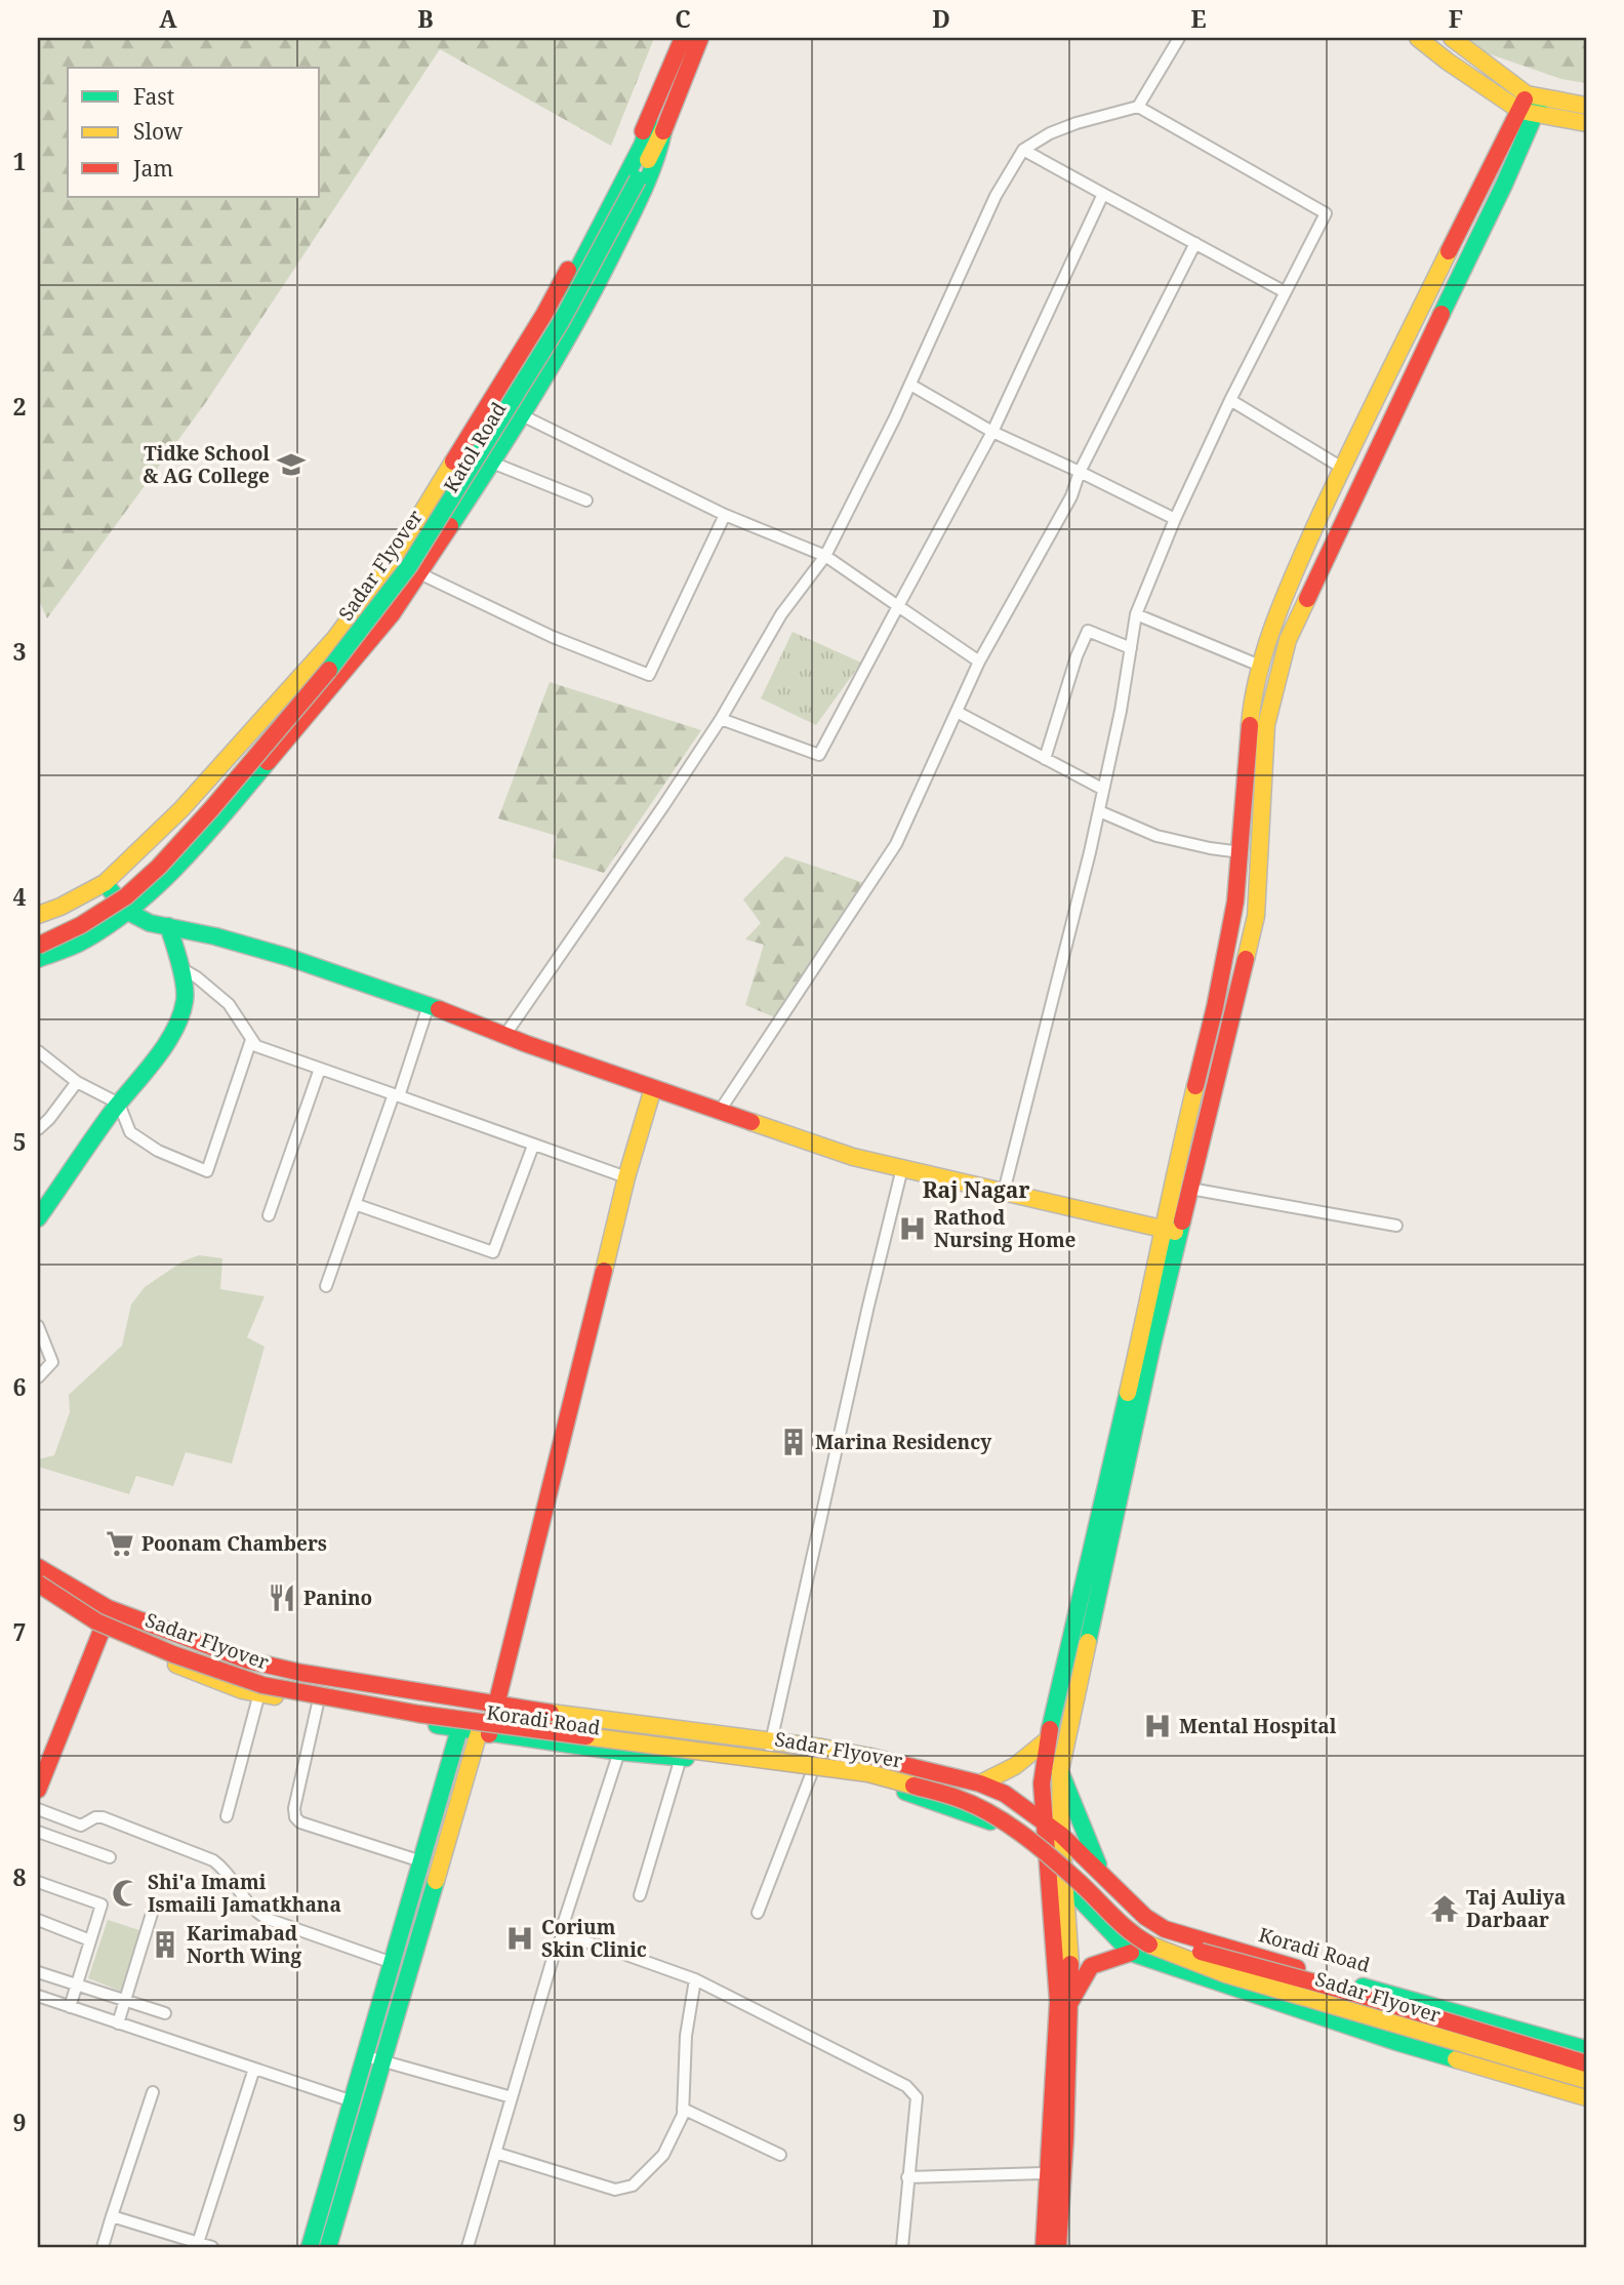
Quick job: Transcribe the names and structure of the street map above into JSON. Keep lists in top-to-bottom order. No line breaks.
{"streets":{"main road":["Katol Road","Sadar Flyover","Koradi Road"]},"crossings":[["Katol Road","Sadar Flyover"]],"districts":["Raj Nagar"],"places":{"school or university":["Tidke School & AG College"],"hospital":["Rathod Nursing Home","Mental Hospital","Corium Skin Clinic"],"building":["Marina Residency","Karimabad North Wing"],"supermarket":["Poonam Chambers"],"restaurant":["Panino"],"mosque":["Shi'a Imami Ismaili Jamatkhana"],"temple":["Taj Auliya Darbaar"]},"legend":["Fast","Slow","Jam"],"grid":{"columns":["A","B","C","D","E","F"],"rows":["1","2","3","4","5","6","7","8","9"]}}
